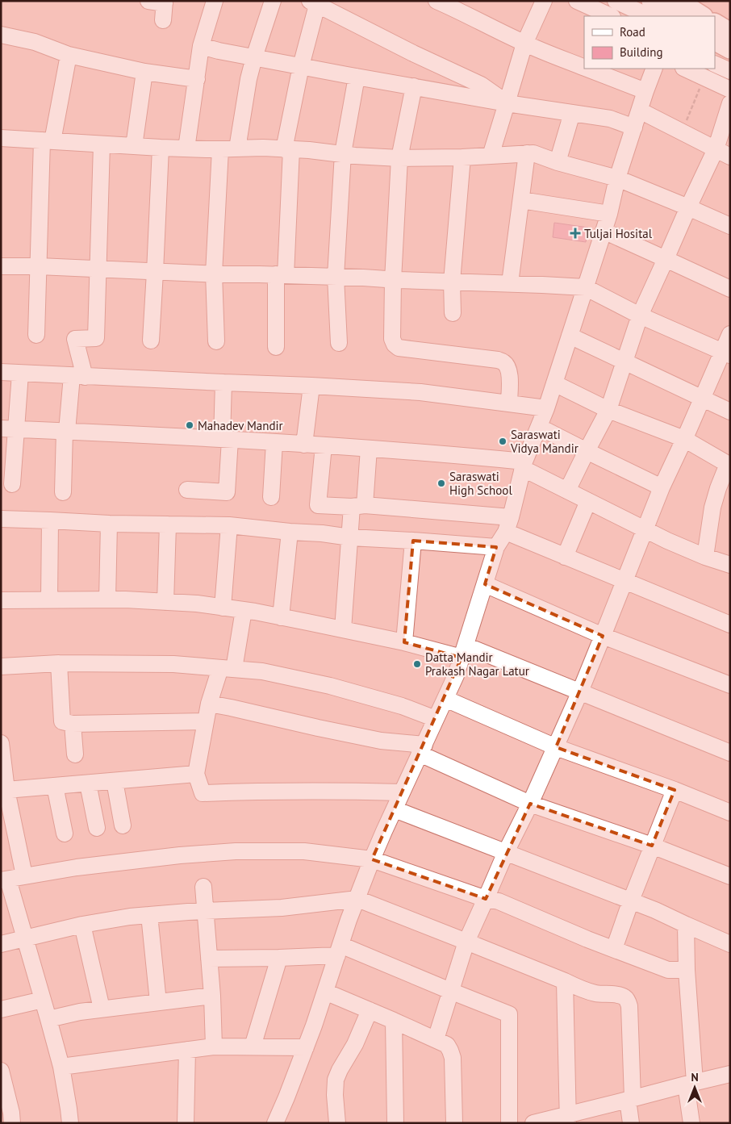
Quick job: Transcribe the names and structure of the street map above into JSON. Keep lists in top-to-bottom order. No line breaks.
{"places":{"health":["Tuljai Hosital"],"other":["Mahadev Mandir","Saraswati Vidya Mandir","Saraswati High School","Datta Mandir Prakash Nagar Latur"]},"legend":["Road","Building"],"north":"top"}
